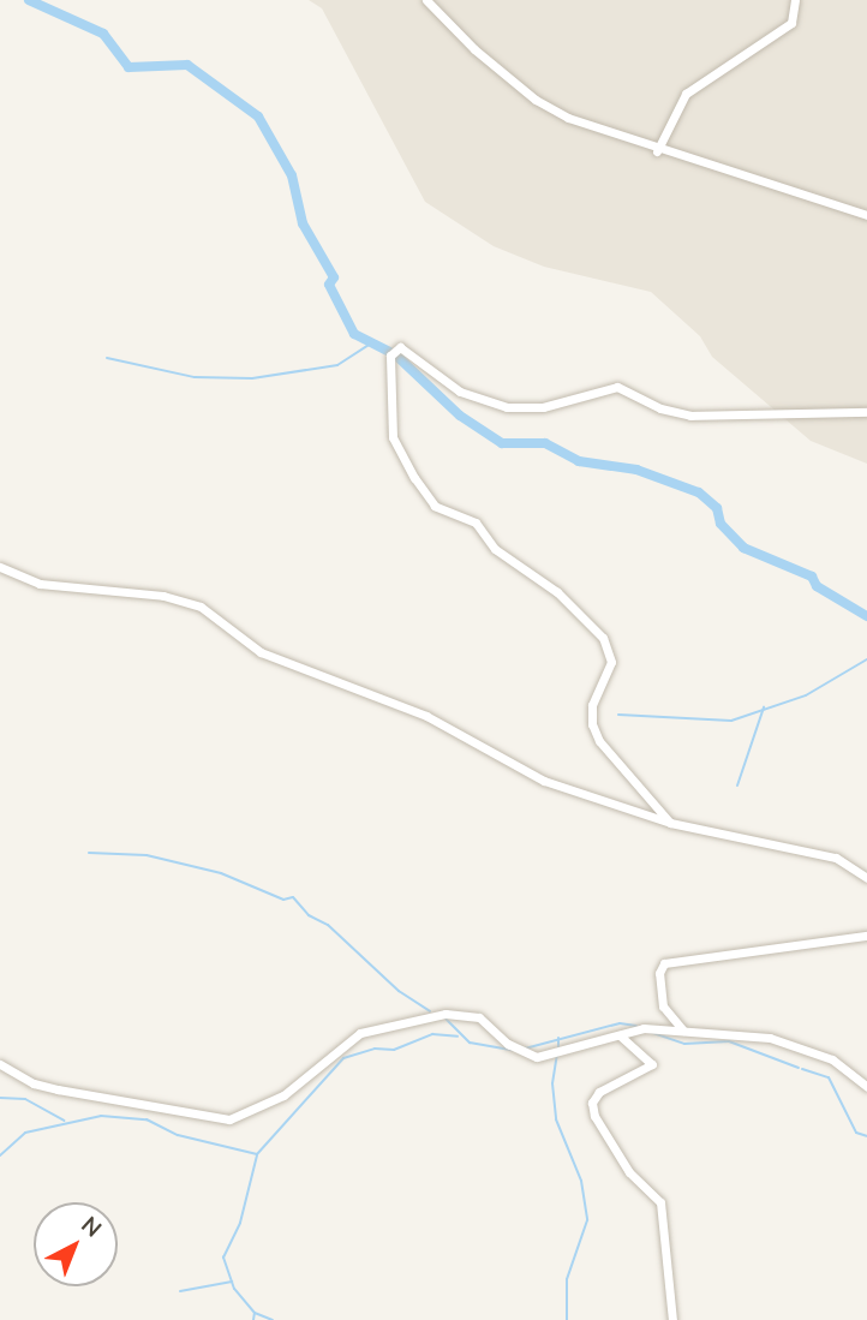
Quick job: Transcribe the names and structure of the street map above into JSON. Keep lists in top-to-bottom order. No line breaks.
{"north":"top right"}
